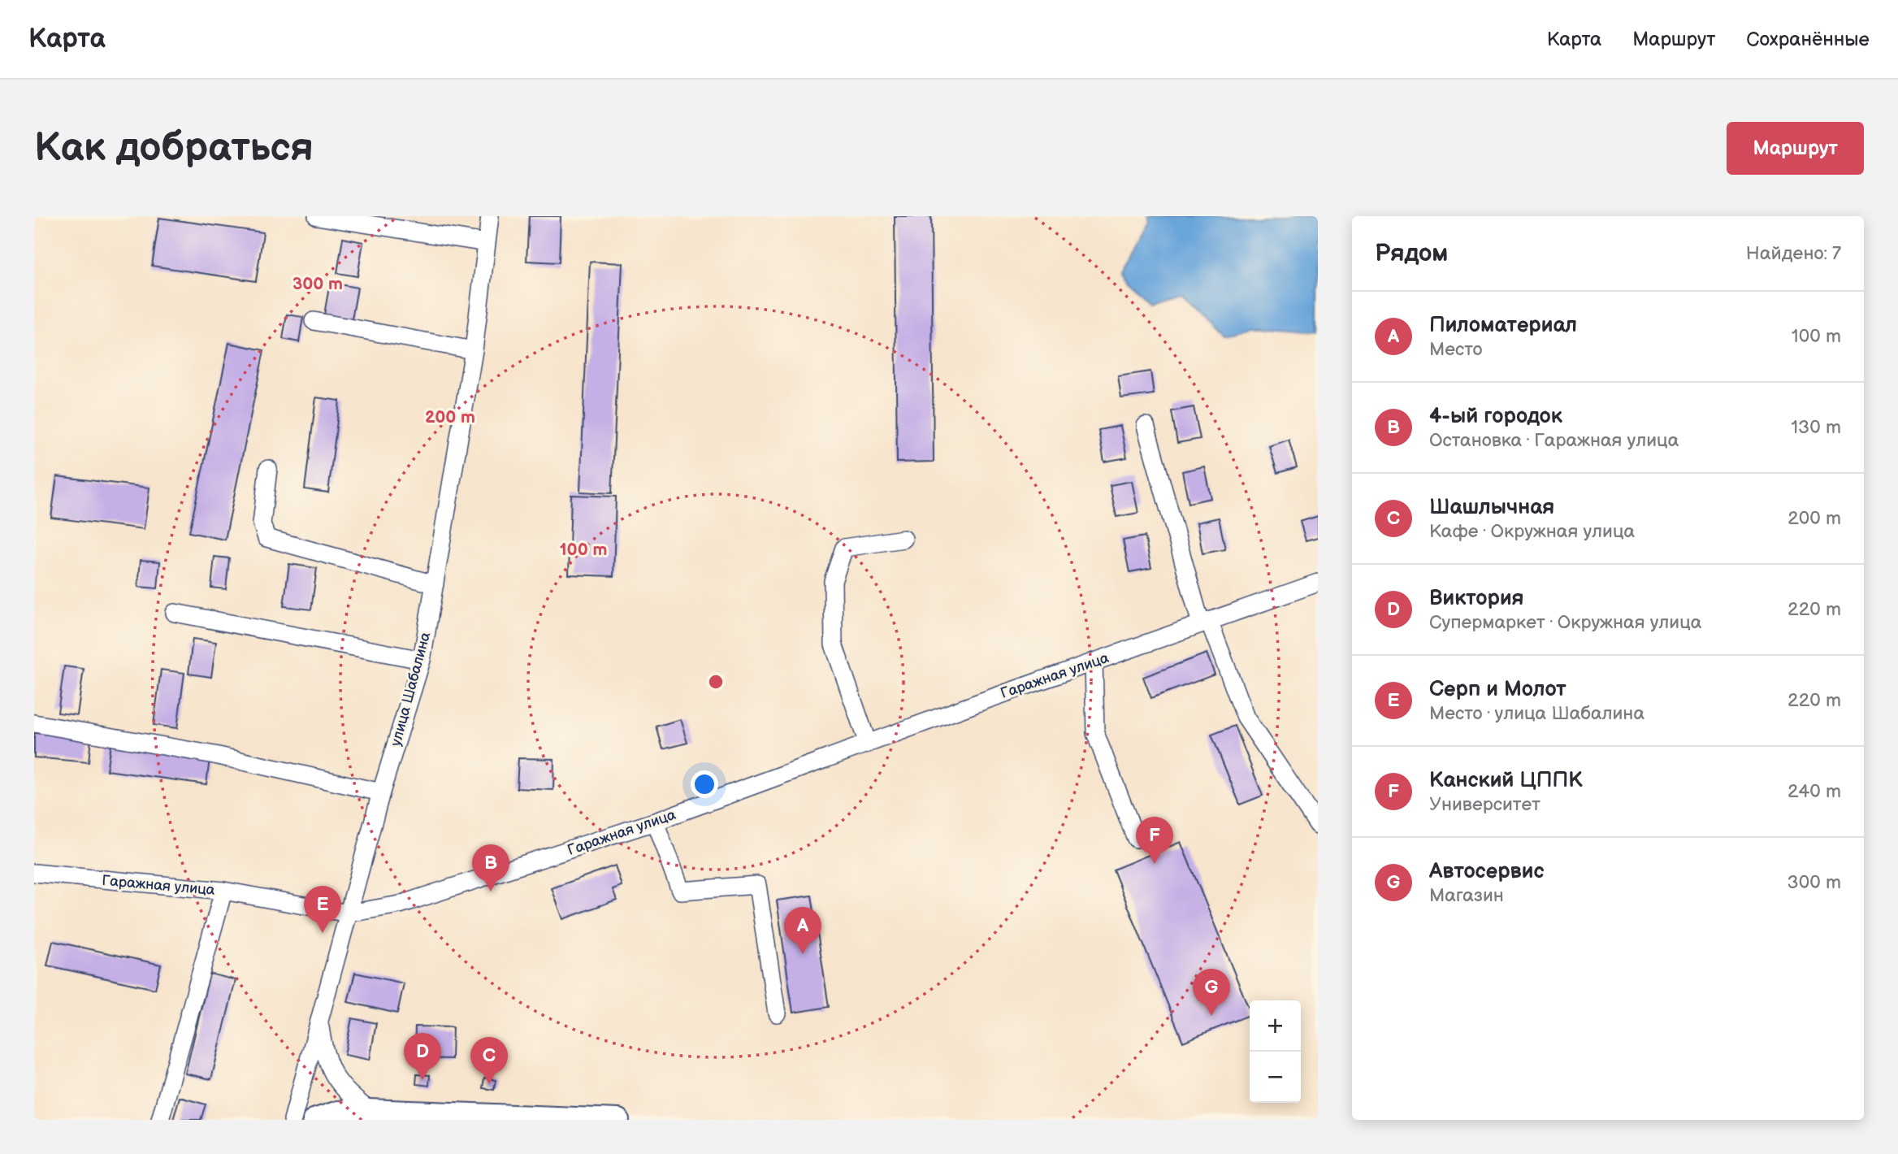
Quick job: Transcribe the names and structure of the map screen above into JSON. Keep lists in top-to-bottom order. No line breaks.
{"streets":{"street":["Гаражная улица","улица Шабалина"]},"crossings":[["Гаражная улица","улица Шабалина"]],"page":{"header":"Карта","nav":["Карта","Маршрут","Сохранённые"],"buttons":"Маршрут","title":"Как добраться","heading":["Рядом","Найдено: 7"],"list":[{"mark":"A","name":"Пиломатериал","note":"Место","value":"100 m"},{"mark":"B","name":"4-ый городок","note":"Остановка · Гаражная улица","value":"130 m"},{"mark":"C","name":"Шашлычная","note":"Кафе · Окружная улица","value":"200 m"},{"mark":"D","name":"Виктория","note":"Супермаркет · Окружная улица","value":"220 m"},{"mark":"E","name":"Серп и Молот","note":"Место · улица Шабалина","value":"220 m"},{"mark":"F","name":"Канский ЦППК","note":"Университет","value":"240 m"},{"mark":"G","name":"Автосервис","note":"Магазин","value":"300 m"}],"pins":["F","B","E","A","G","D","C"],"map_buttons":["+","−"]},"rings":["300 m","200 m","100 m"]}
